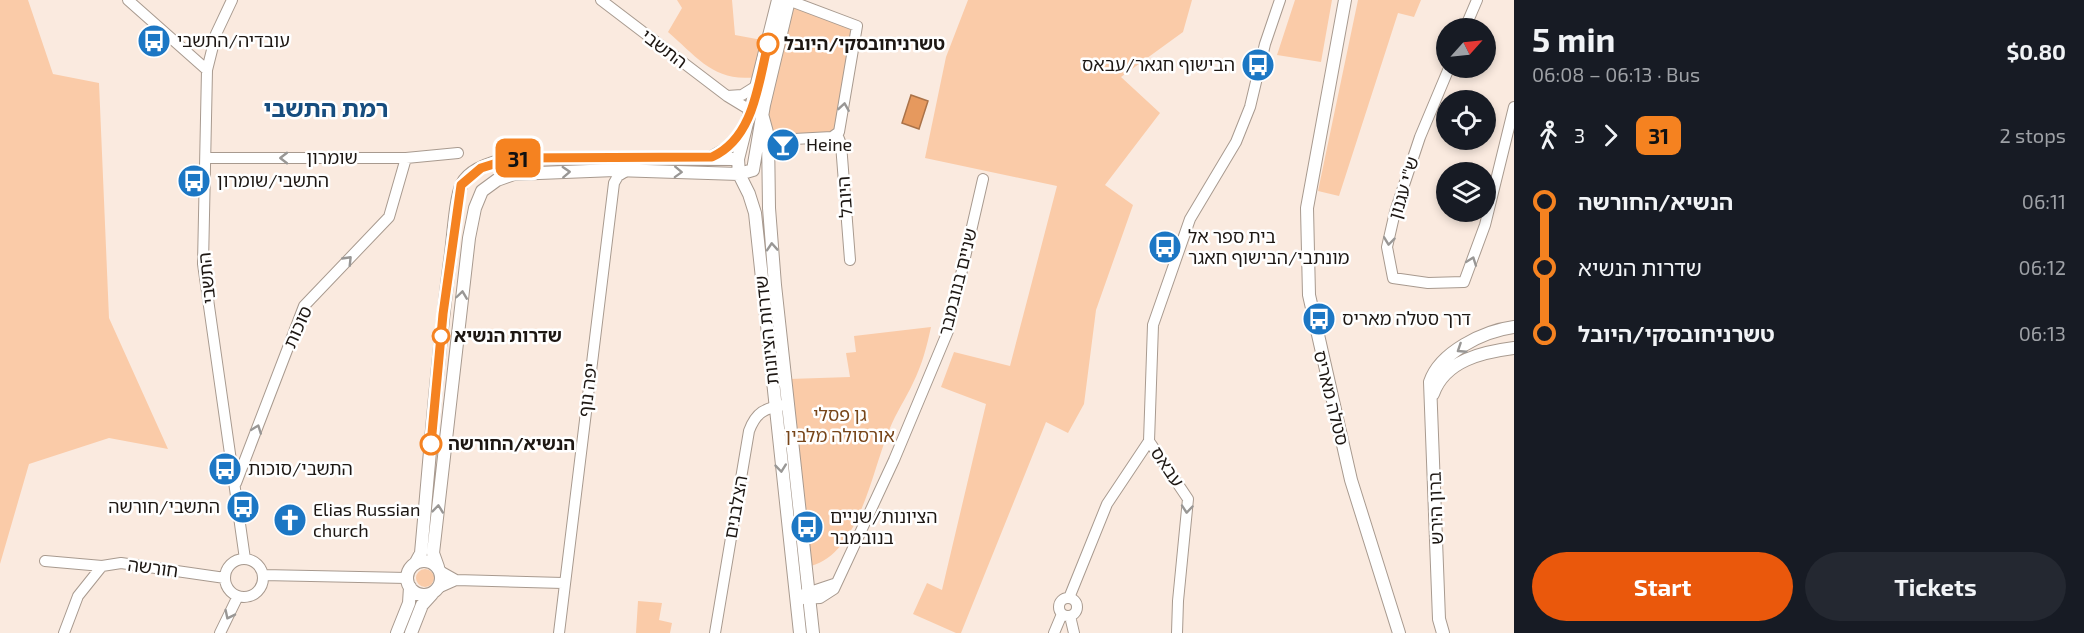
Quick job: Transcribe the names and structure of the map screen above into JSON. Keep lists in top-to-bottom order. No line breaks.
{"streets":{"street":["התשבי","שומרון","ש\"י עגנון","היובל","שניים בנובמבר","סוכות","שדרות הציונות","יפה נוף","סטלה מאריס","עבאס","הצלבנים","ברון הירש","חורשה"]},"crossings":[["התשבי","שומרון"],["התשבי","סוכות"],["התשבי","חורשה"],["שומרון","סוכות"],["שניים בנובמבר","שדרות הציונות"],["שדרות הציונות","הצלבנים"]],"one_way":["שומרון","סוכות","עבאס"],"districts":["רמת התשבי"],"parks":["גן פסלי אורסולה מלבין"],"places":{"bus stop":["עובדיה/התשבי","הבישוף חגאר/עבאס","התשבי/שומרון","בית ספר אל מונתבי/הבישוף חאגר","דרך סטלה מאריס","התשבי/סוכות","התשבי/חורשה","הציונות/שניים בנובמבר"],"other":["טשרניחובסקי/היובל","שדרות הנשיא","הנשיא/החורשה"],"bar":["Heine"],"church":["Elias Russian church"]},"lines":["bus line 31"],"north":"top right","page":{"on_map":"31","heading":["5 min","06:08 – 06:13 · Bus","$0.80"],"legs":["3","31","2 stops"],"list":[{"name":"הנשיא/החורשה","value":"06:11"},{"name":"שדרות הנשיא","value":"06:12"},{"name":"טשרניחובסקי/היובל","value":"06:13"}],"buttons":["Start","Tickets"]}}
